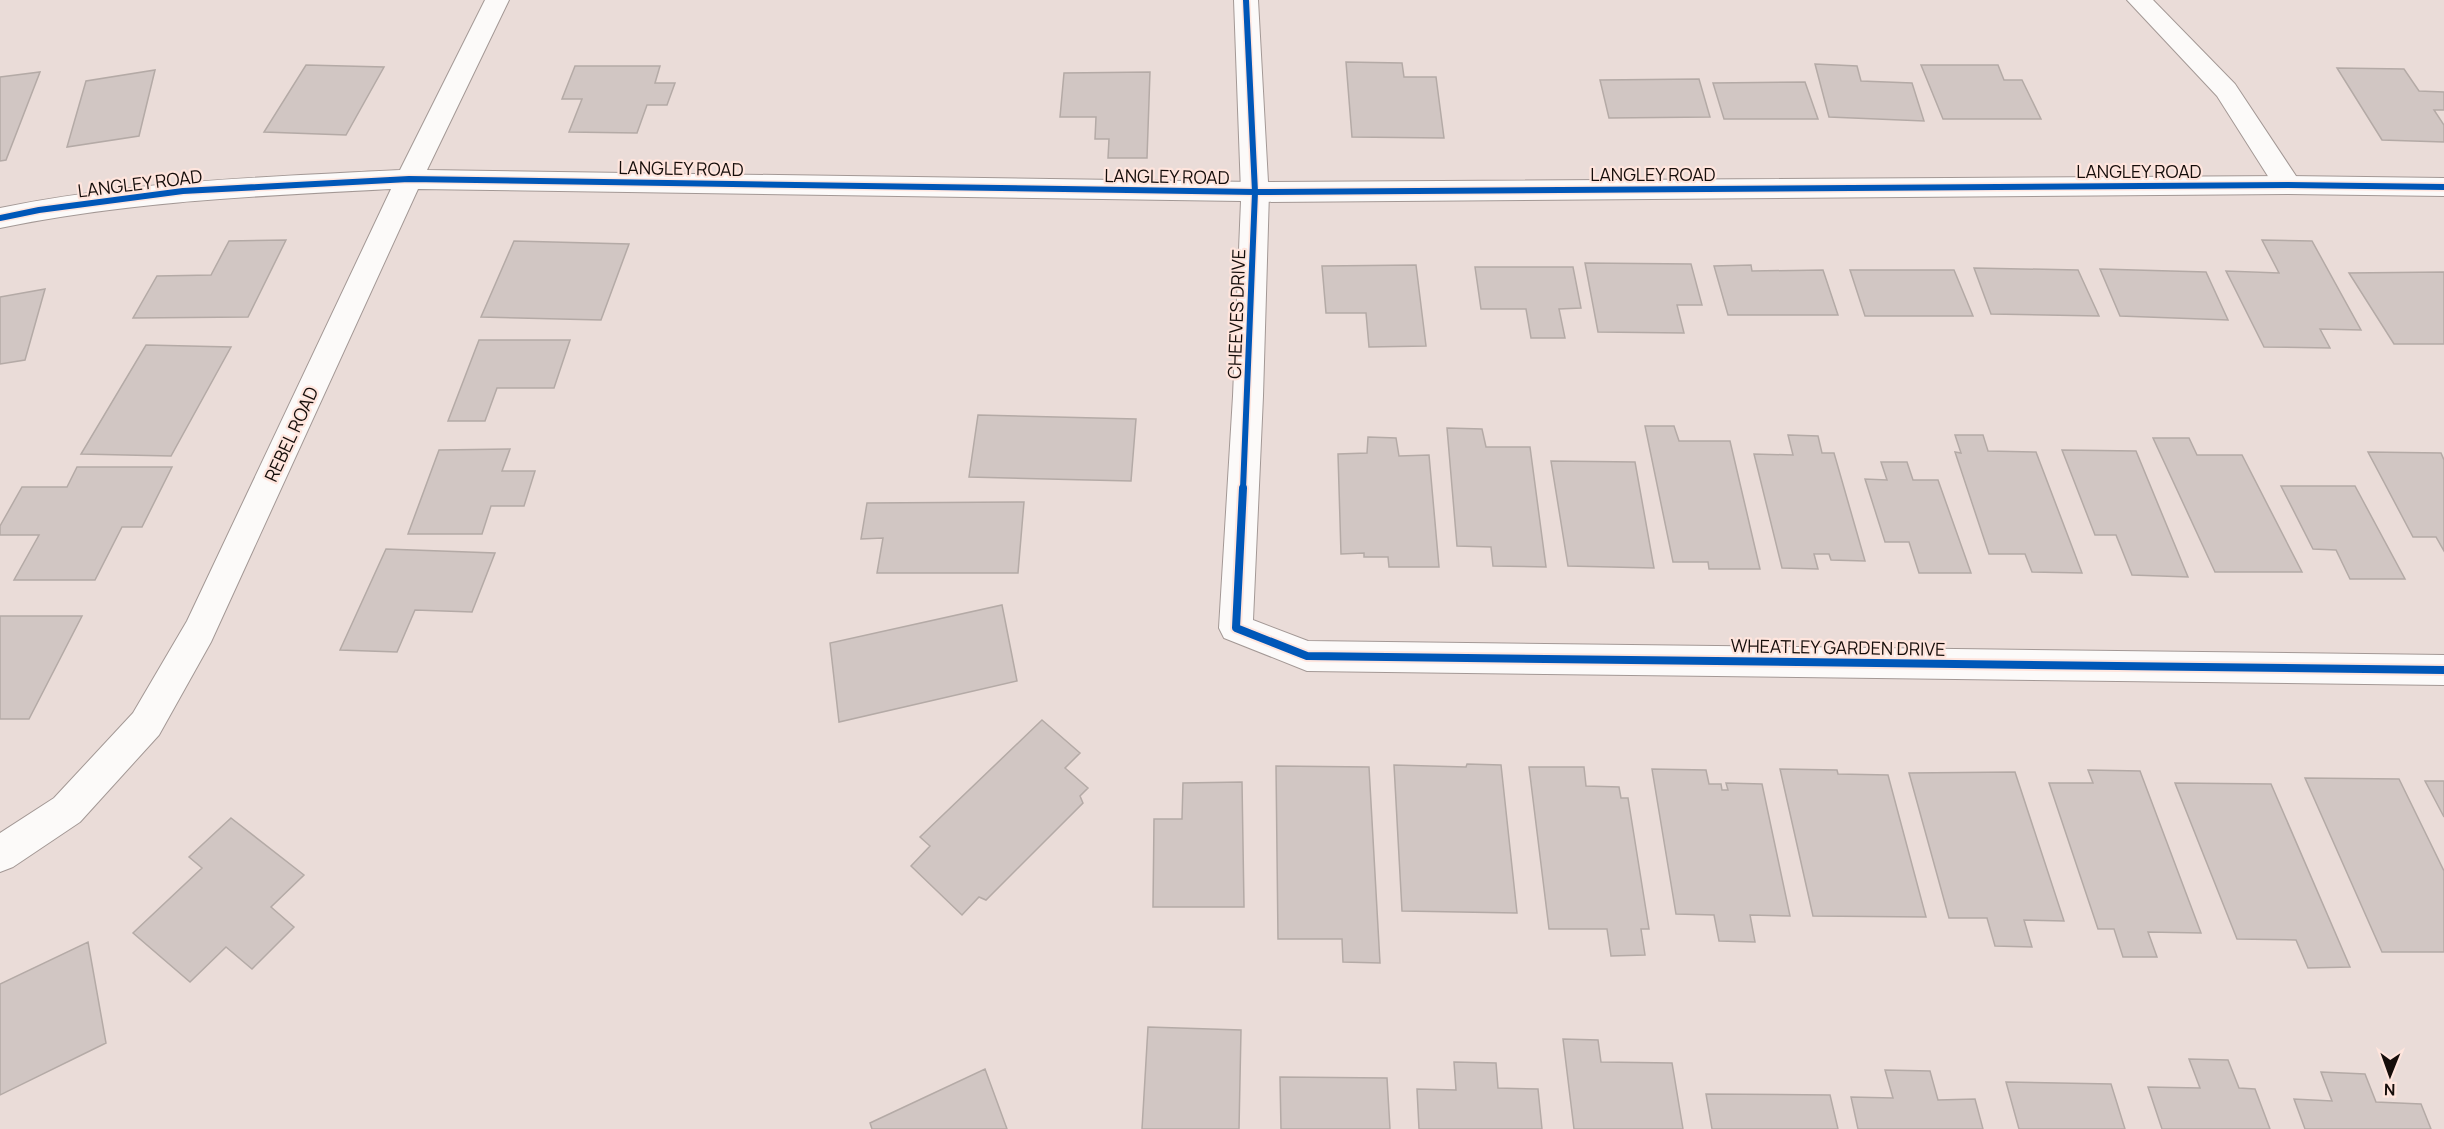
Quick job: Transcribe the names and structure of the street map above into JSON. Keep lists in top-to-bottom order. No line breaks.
{"streets":{"street":["LANGLEY ROAD","CHEEVES DRIVE","REBEL ROAD","WHEATLEY GARDEN DRIVE"]},"crossings":[["LANGLEY ROAD","CHEEVES DRIVE"],["LANGLEY ROAD","REBEL ROAD"],["CHEEVES DRIVE","WHEATLEY GARDEN DRIVE"]],"north":"bottom"}
